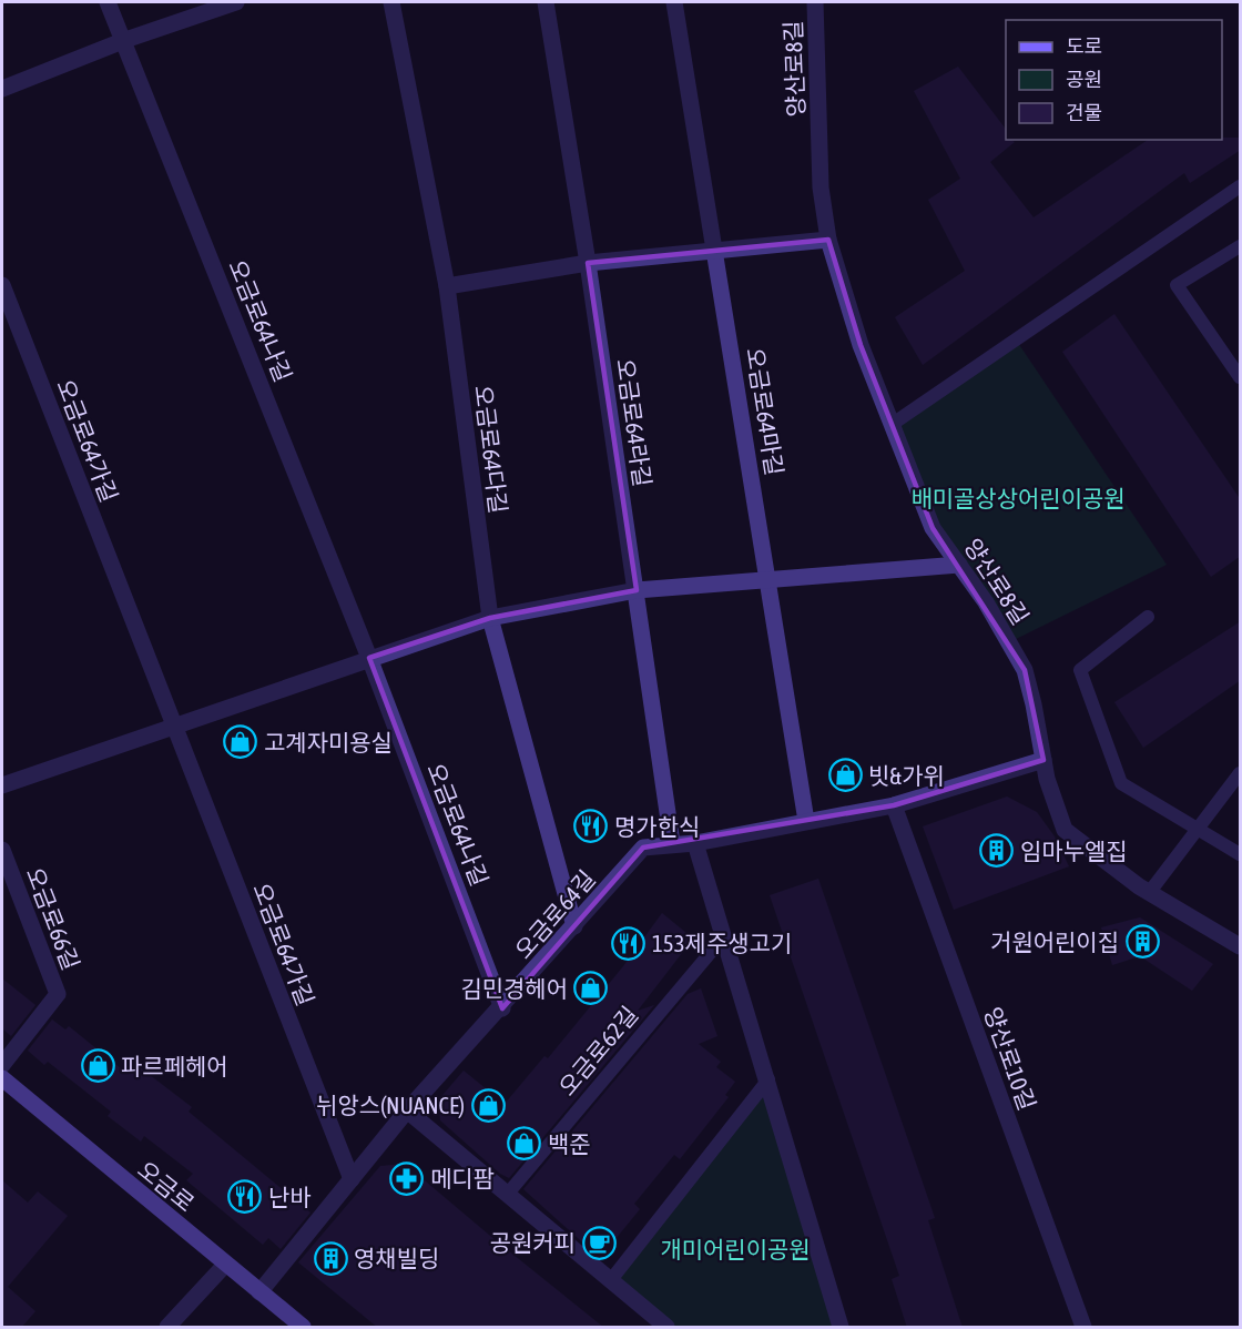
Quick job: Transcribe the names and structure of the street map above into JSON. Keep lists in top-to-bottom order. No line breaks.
{"streets":{"main road":["오금로"],"street":["양산로8길","오금로64나길","오금로64마길","오금로64라길","오금로64가길","오금로64다길","오금로64길","오금로66길","양산로10길"],"lane":["오금로62길"]},"crossings":[["양산로8길","오금로64길"],["오금로64나길","오금로64길"],["오금로64마길","오금로64길"],["오금로64라길","오금로64길"],["오금로64가길","오금로64길"],["오금로64다길","오금로64길"],["오금로64길","양산로10길"],["오금로64길","오금로"]],"parks":["배미골상상어린이공원","개미어린이공원"],"places":{"shop":["고계자미용실","빗&가위","김민경헤어","파르페헤어","뉘앙스(NUANCE)","백준"],"restaurant":["명가한식","153제주생고기","난바"],"building":["임마누엘집","거원어린이집","영채빌딩"],"pharmacy":["메디팜"],"cafe":["공원커피"]},"legend":["도로","공원","건물"]}
